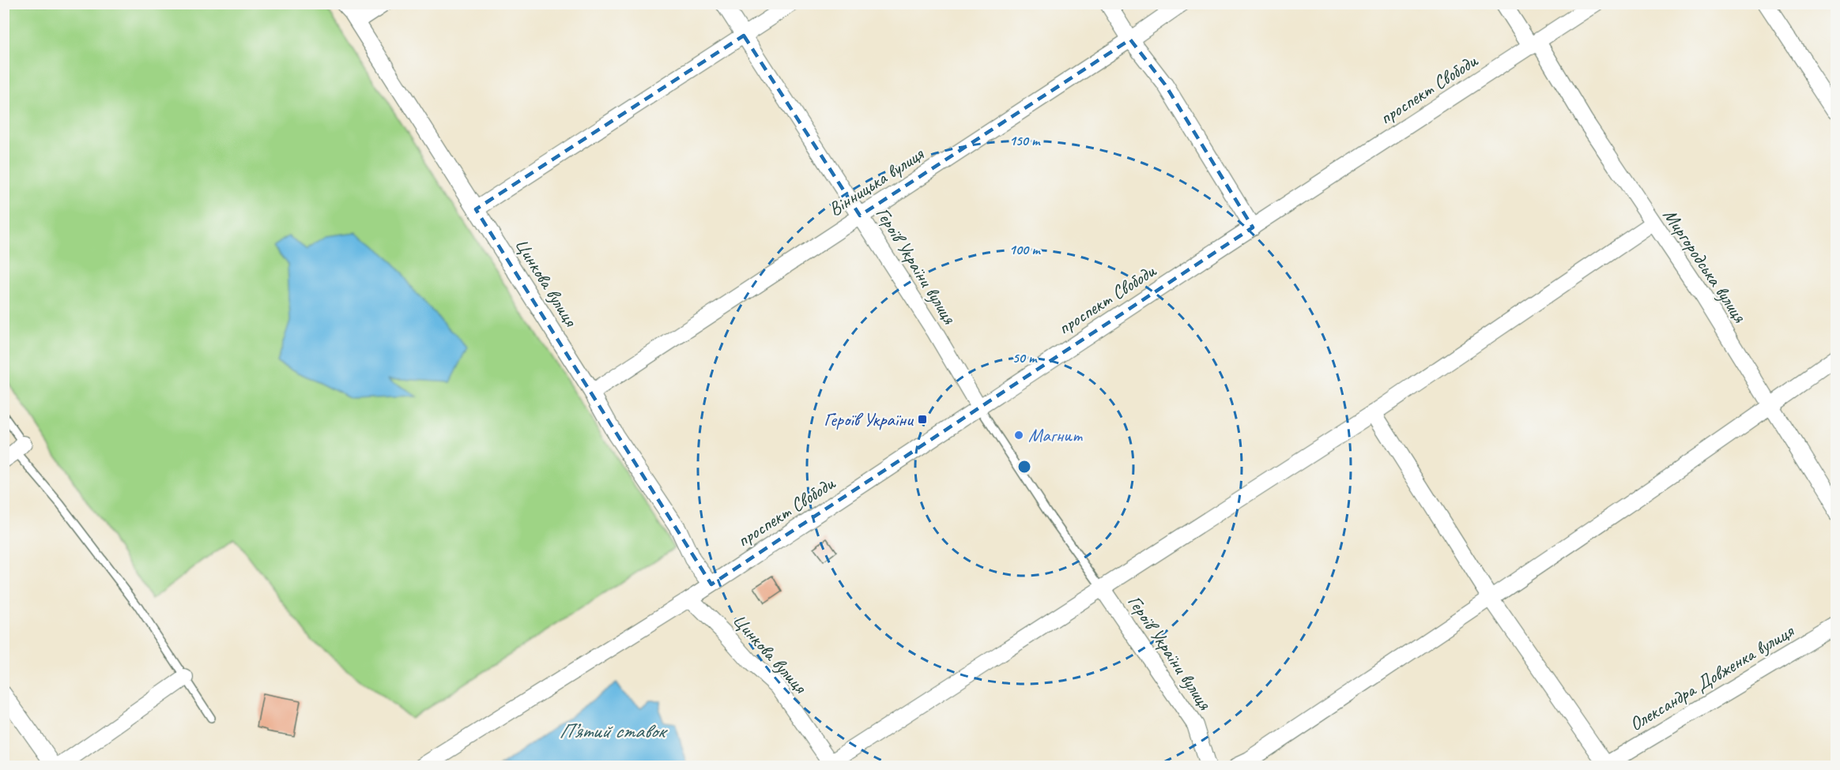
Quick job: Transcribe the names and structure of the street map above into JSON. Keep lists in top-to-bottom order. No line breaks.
{"streets":{"street":["проспект Свободи","Вінницька вулиця","Героїв України вулиця","Миргородська вулиця","Цинкова вулиця","Олександра Довженка вулиця"]},"crossings":[["проспект Свободи","Героїв України вулиця"],["проспект Свободи","Миргородська вулиця"],["проспект Свободи","Цинкова вулиця"],["Вінницька вулиця","Героїв України вулиця"],["Вінницька вулиця","Цинкова вулиця"],["Героїв України вулиця","Цинкова вулиця"]],"water":["П’ятий ставок"],"places":{"transit":["Героїв України"],"other":["Магнит"]},"rings":["150 m","100 m","50 m"]}
